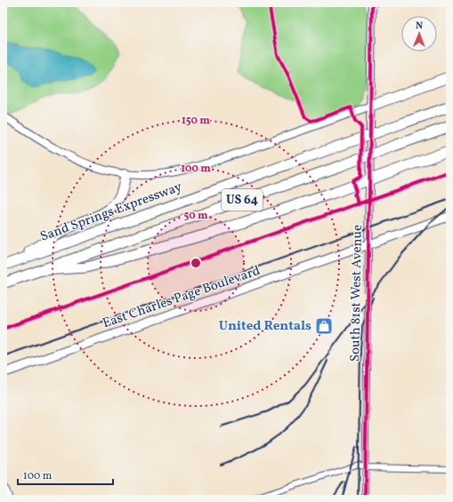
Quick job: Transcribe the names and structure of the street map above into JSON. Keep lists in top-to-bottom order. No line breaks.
{"streets":{"highway":["US 64","Sand Springs Expressway"],"main road":["East Charles Page Boulevard"],"street":["South 81st West Avenue"]},"crossings":[["South 81st West Avenue","East Charles Page Boulevard"]],"places":{"shop":["United Rentals"]},"scale_bar":"100 m","north":"top","rings":["150 m","100 m","50 m"]}
